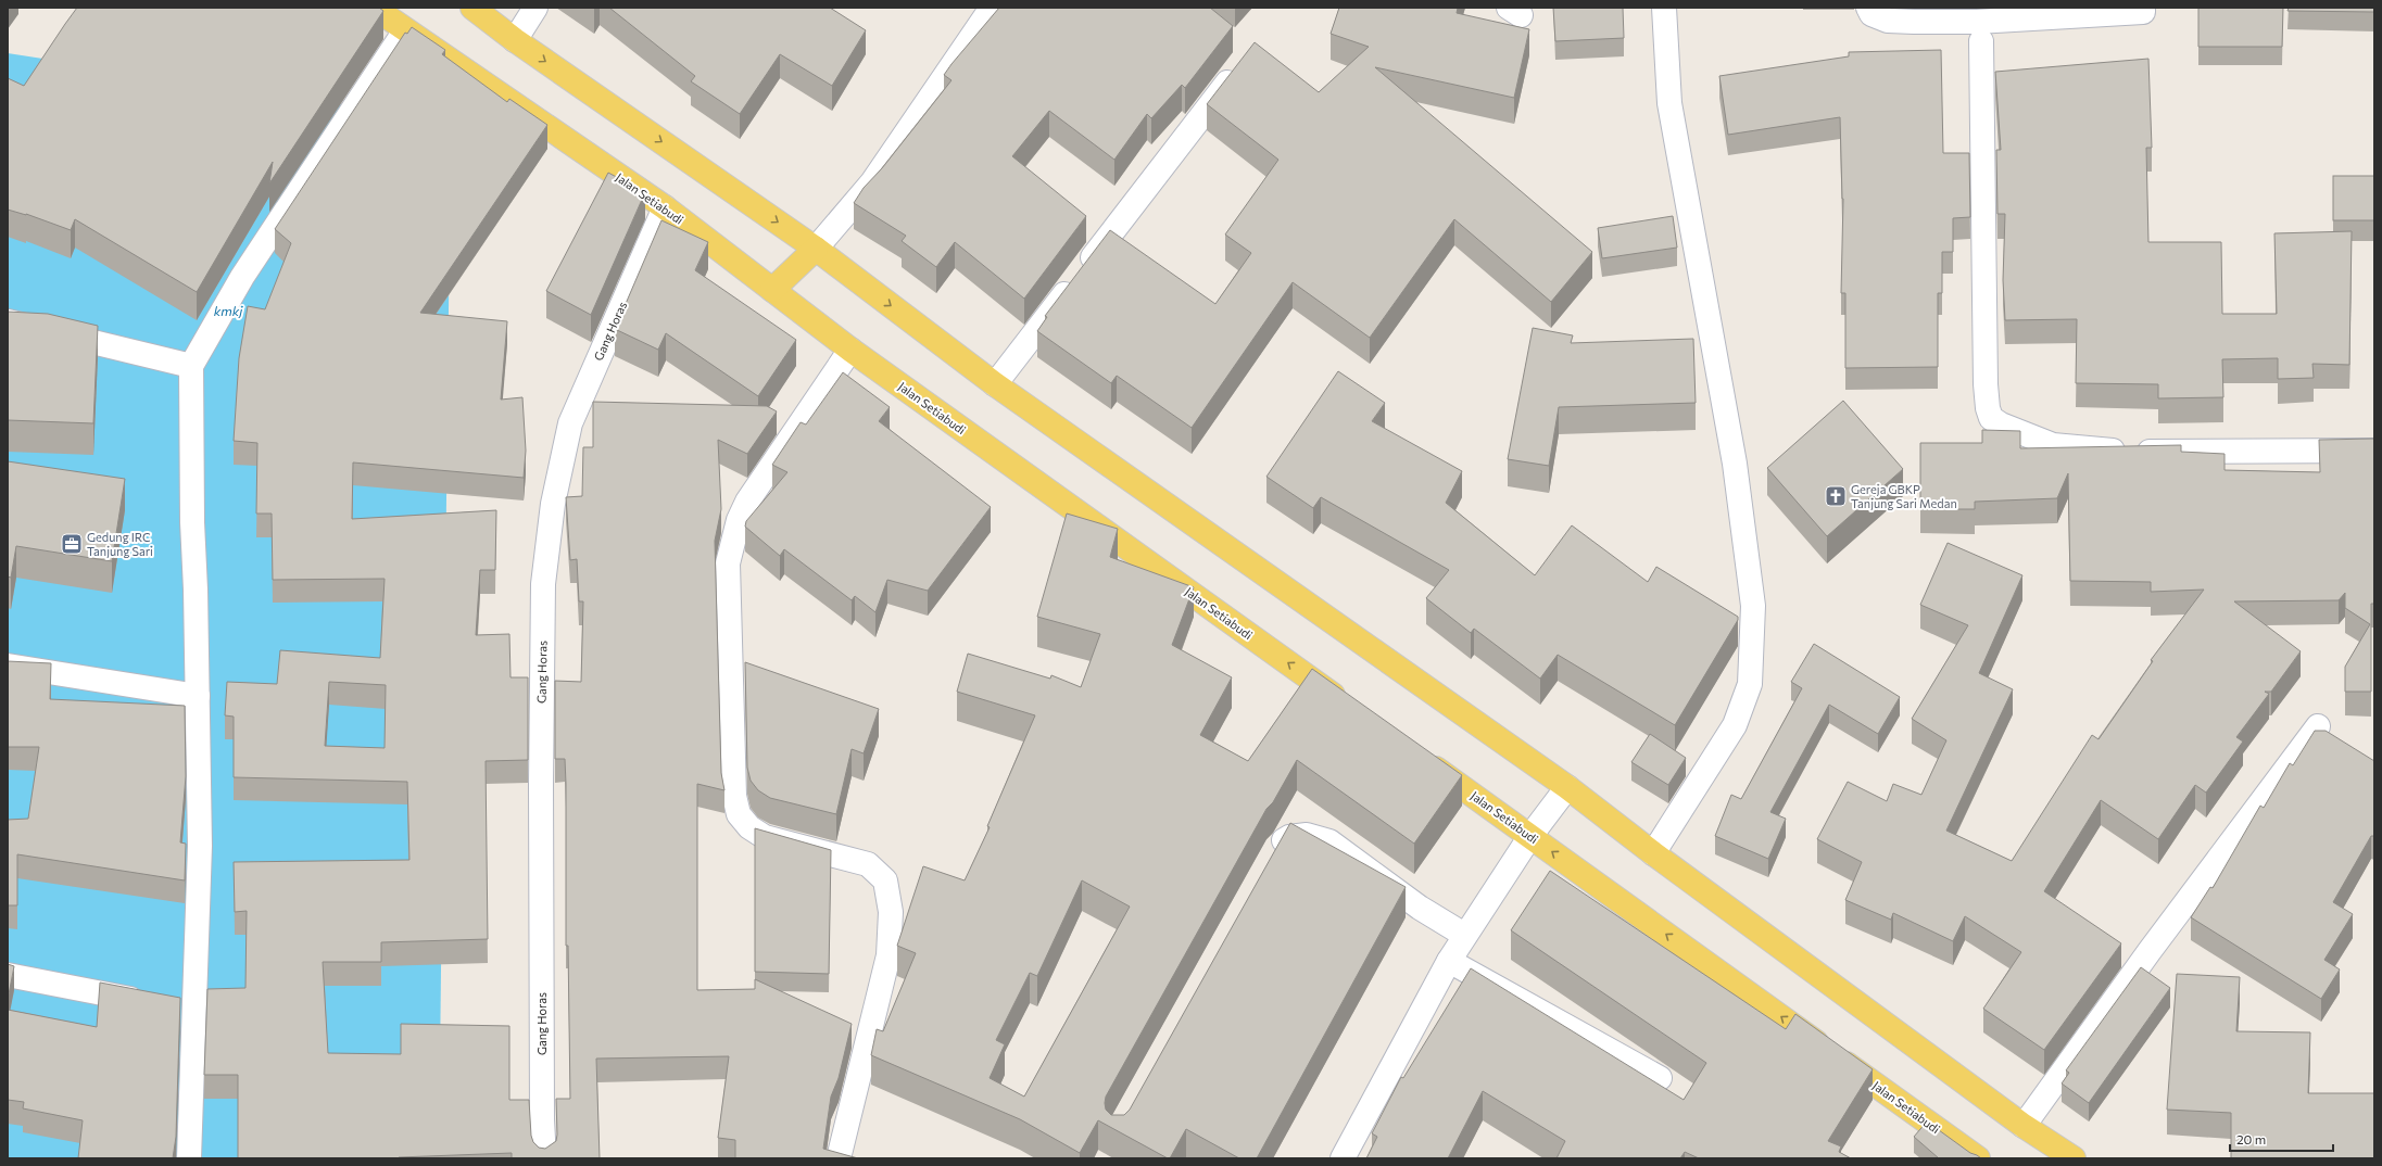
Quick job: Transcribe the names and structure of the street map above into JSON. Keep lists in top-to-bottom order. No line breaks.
{"streets":{"main road":["Jalan Setiabudi"],"street":["Gang Horas"]},"crossings":[["Jalan Setiabudi","Gang Horas"]],"water":["kmkj"],"places":{"church":["Gereja GBKP Tanjung Sari Medan"],"office":["Gedung IRC Tanjung Sari"]},"scale_bar":"20 m"}
